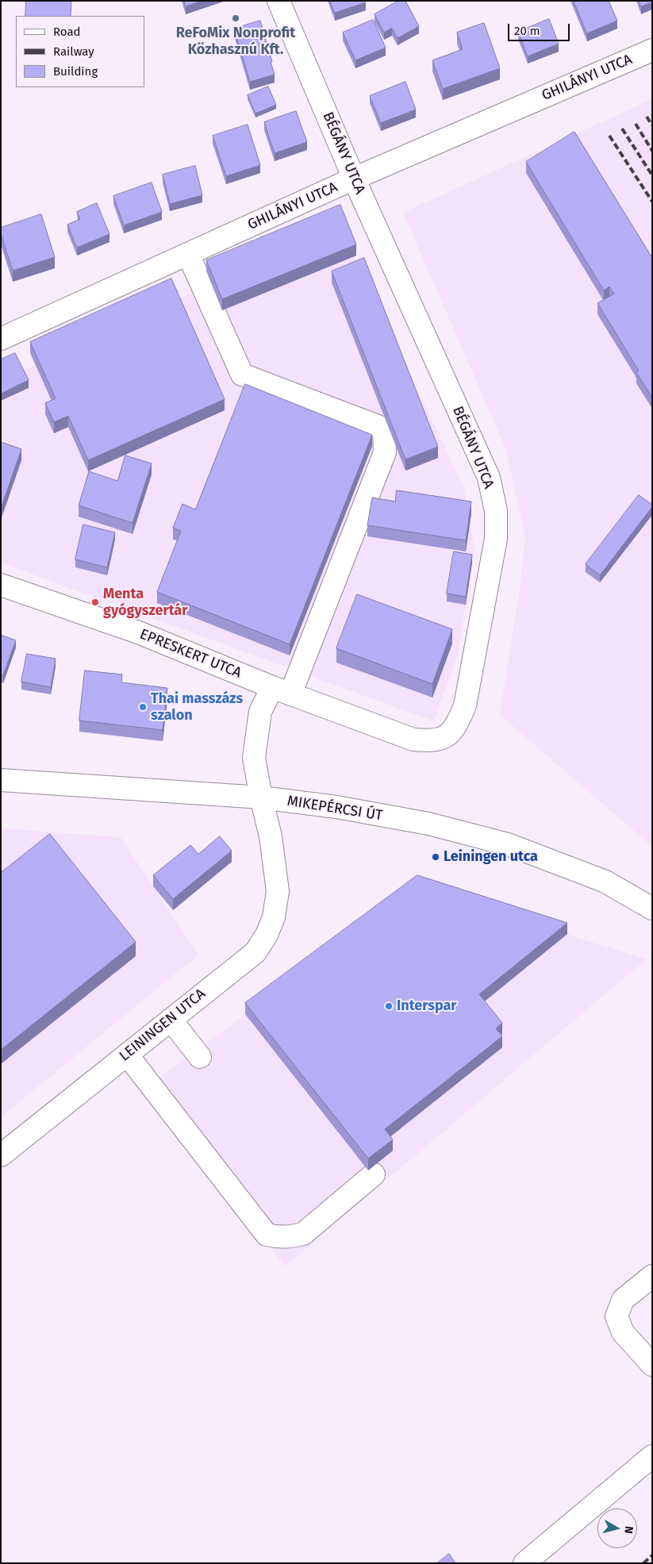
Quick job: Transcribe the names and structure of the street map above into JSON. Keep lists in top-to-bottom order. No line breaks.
{"streets":{"street":["GHILÁNYI UTCA","BÉGÁNY UTCA","EPRESKERT UTCA","MIKEPÉRCSI ÚT","LEININGEN UTCA"]},"crossings":[["GHILÁNYI UTCA","BÉGÁNY UTCA"],["BÉGÁNY UTCA","EPRESKERT UTCA"],["MIKEPÉRCSI ÚT","LEININGEN UTCA"]],"places":["ReFoMix Nonprofit Közhasznú Kft.","Menta gyógyszertár","Thai masszázs szalon","Leiningen utca","Interspar"],"legend":["Road","Railway","Building"],"scale_bar":"20 m","north":"right"}
